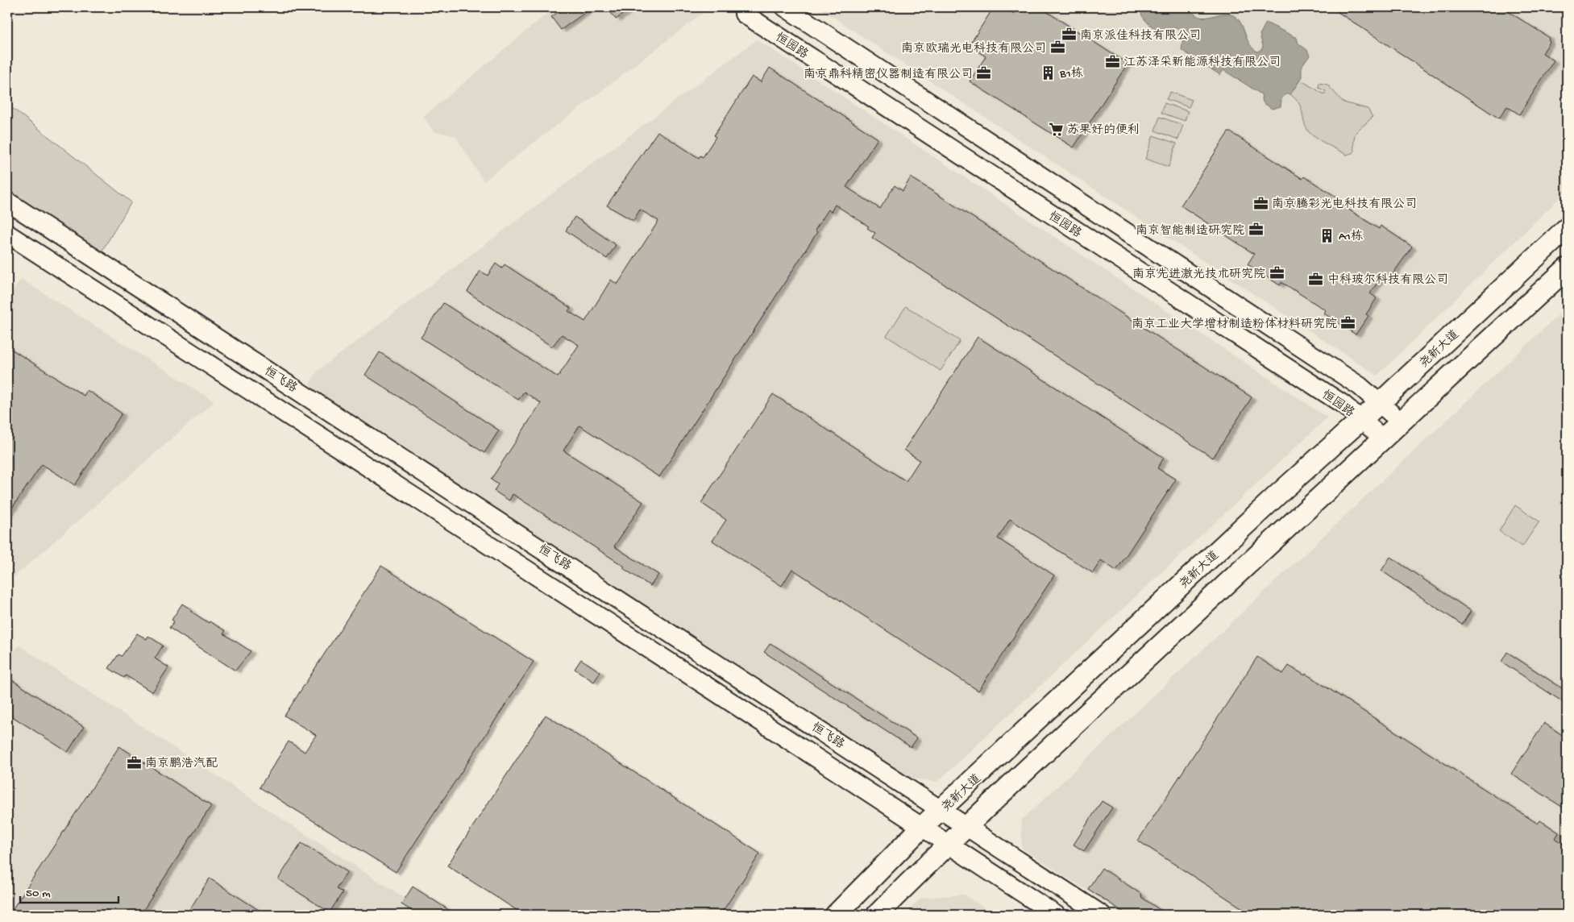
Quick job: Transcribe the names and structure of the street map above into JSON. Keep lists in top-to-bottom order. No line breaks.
{"streets":{"main road":["恒园路","尧新大道","恒飞路"]},"crossings":[["恒园路","尧新大道"],["尧新大道","恒飞路"]],"places":{"office":["南京派佳科技有限公司","南京欧瑞光电科技有限公司","江苏泽采新能源科技有限公司","南京鼎科精密仪器制造有限公司","南京腾彩光电科技有限公司","南京智能制造研究院","南京先进激光技术研究院","中科玻尔科技有限公司","南京工业大学增材制造粉体材料研究院","南京鹏浩汽配"],"building":["B1栋","A1栋"],"supermarket":["苏果好的便利"]},"scale_bar":"50 m"}
